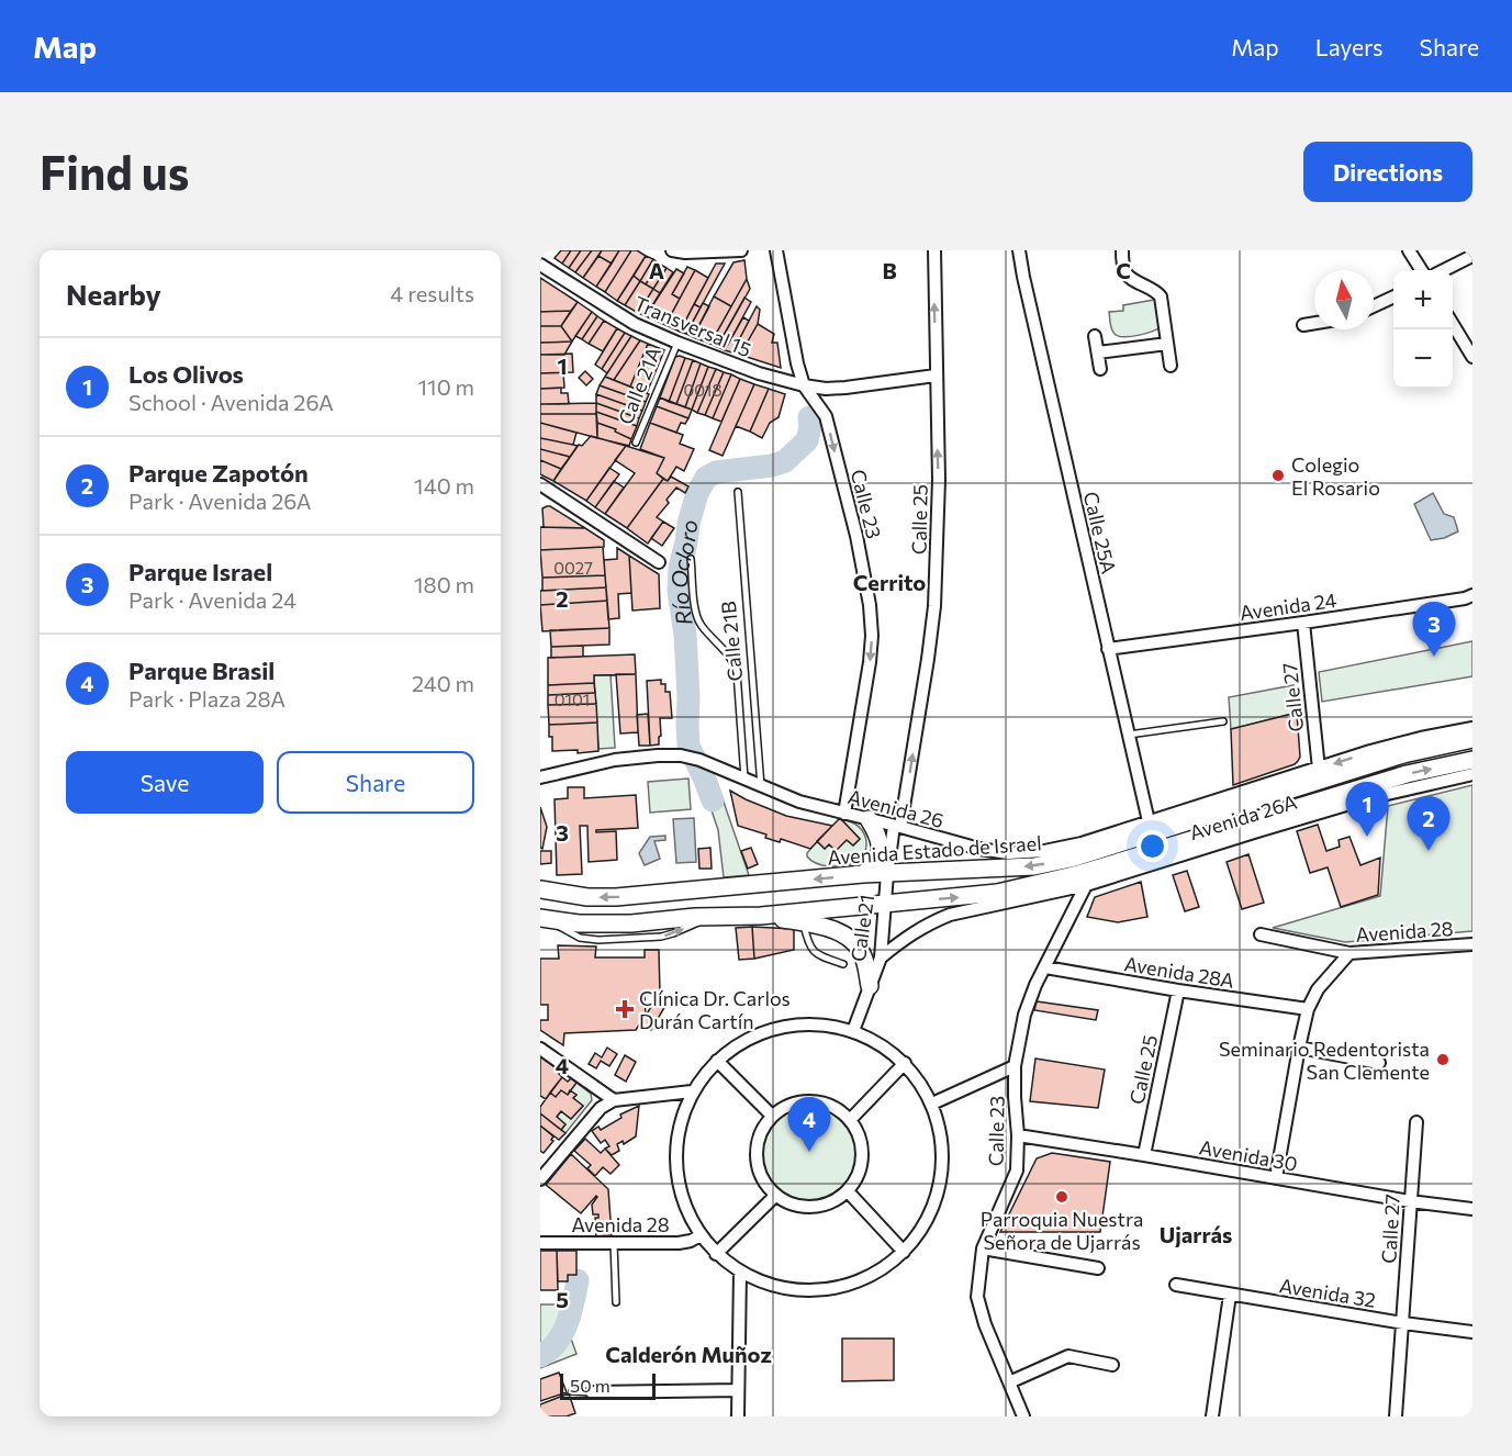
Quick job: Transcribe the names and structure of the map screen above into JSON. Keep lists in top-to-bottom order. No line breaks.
{"streets":{"main road":["Avenida Estado de Israel"],"street":["Transversal 15","Calle 23","Calle 25","Calle 25A","Avenida 24","Calle 27","Avenida 26","Avenida 26A","Calle 21","Avenida 28","Avenida 28A","Avenida 30","Avenida 32"],"lane":["Calle 21A","Calle 21B"]},"crossings":[["Transversal 15","Calle 21A"],["Transversal 15","Calle 23"],["Transversal 15","Calle 25"],["Calle 23","Avenida 26"],["Calle 23","Avenida 26A"],["Calle 23","Avenida 28A"],["Calle 23","Avenida 30"],["Calle 25","Avenida 26"],["Calle 25","Calle 21"],["Calle 25","Avenida 28A"],["Calle 25","Avenida 30"],["Calle 25A","Avenida 24"],["Calle 25A","Avenida 26"],["Avenida 24","Calle 27"],["Calle 21B","Avenida 26"],["Calle 27","Avenida 26"],["Calle 27","Avenida 30"],["Calle 27","Avenida 32"],["Avenida 26","Calle 21"],["Avenida 26A","Calle 21"],["Avenida Estado de Israel","Calle 21"]],"one_way":["Calle 23","Calle 25"],"districts":["Cerrito","Ujarrás","Calderón Muñoz"],"water":["Río Ocloro"],"places":{"other":["Colegio El Rosario","Seminario Redentorista San Clemente","Parroquia Nuestra Señora de Ujarrás"],"health":["Clínica Dr. Carlos Durán Cartín"]},"house_numbers":["0018","0027","0101"],"scale_bar":"50 m","north":"top","page":{"header":"Map","nav":["Map","Layers","Share"],"buttons":["Directions",["Save","Share"]],"title":"Find us","heading":["Nearby","4 results"],"map_buttons":["+","−"],"list":[{"mark":"1","name":"Los Olivos","note":"School · Avenida 26A","value":"110 m"},{"mark":"2","name":"Parque Zapotón","note":"Park · Avenida 26A","value":"140 m"},{"mark":"3","name":"Parque Israel","note":"Park · Avenida 24","value":"180 m"},{"mark":"4","name":"Parque Brasil","note":"Park · Plaza 28A","value":"240 m"}],"pins":["3","1","2","4"],"scale":"50 m"},"grid":{"columns":["A","B","C"],"rows":["1","2","3","4","5"]}}
